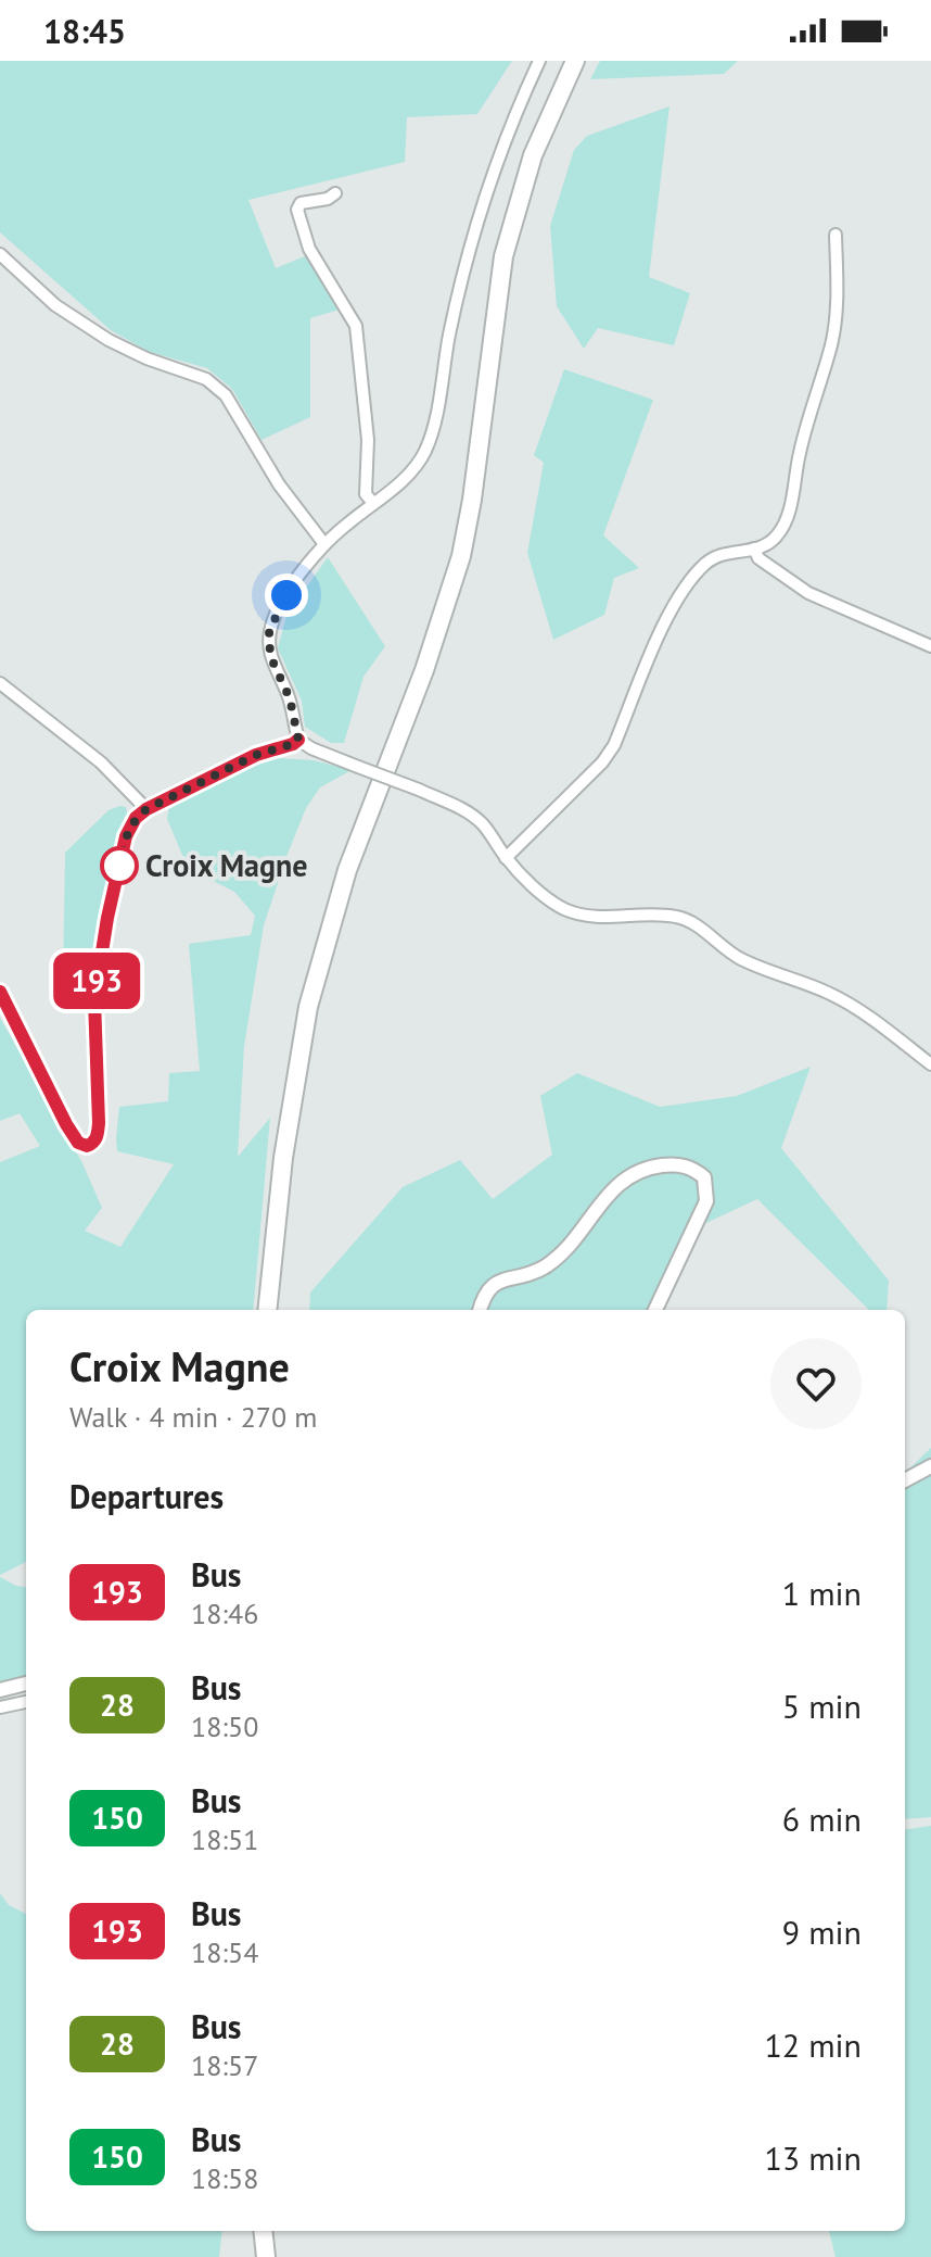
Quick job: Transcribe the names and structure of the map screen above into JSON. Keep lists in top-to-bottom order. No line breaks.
{"places":["Croix Magne"],"lines":["bus line 193"],"page":{"status":"18:45","on_map":"193","heading":[["Croix Magne","Walk · 4 min · 270 m"],"Departures"],"list":[{"mark":"193","name":"Bus","note":"18:46","value":"1 min"},{"mark":"28","name":"Bus","note":"18:50","value":"5 min"},{"mark":"150","name":"Bus","note":"18:51","value":"6 min"},{"mark":"193","name":"Bus","note":"18:54","value":"9 min"},{"mark":"28","name":"Bus","note":"18:57","value":"12 min"},{"mark":"150","name":"Bus","note":"18:58","value":"13 min"}]}}
